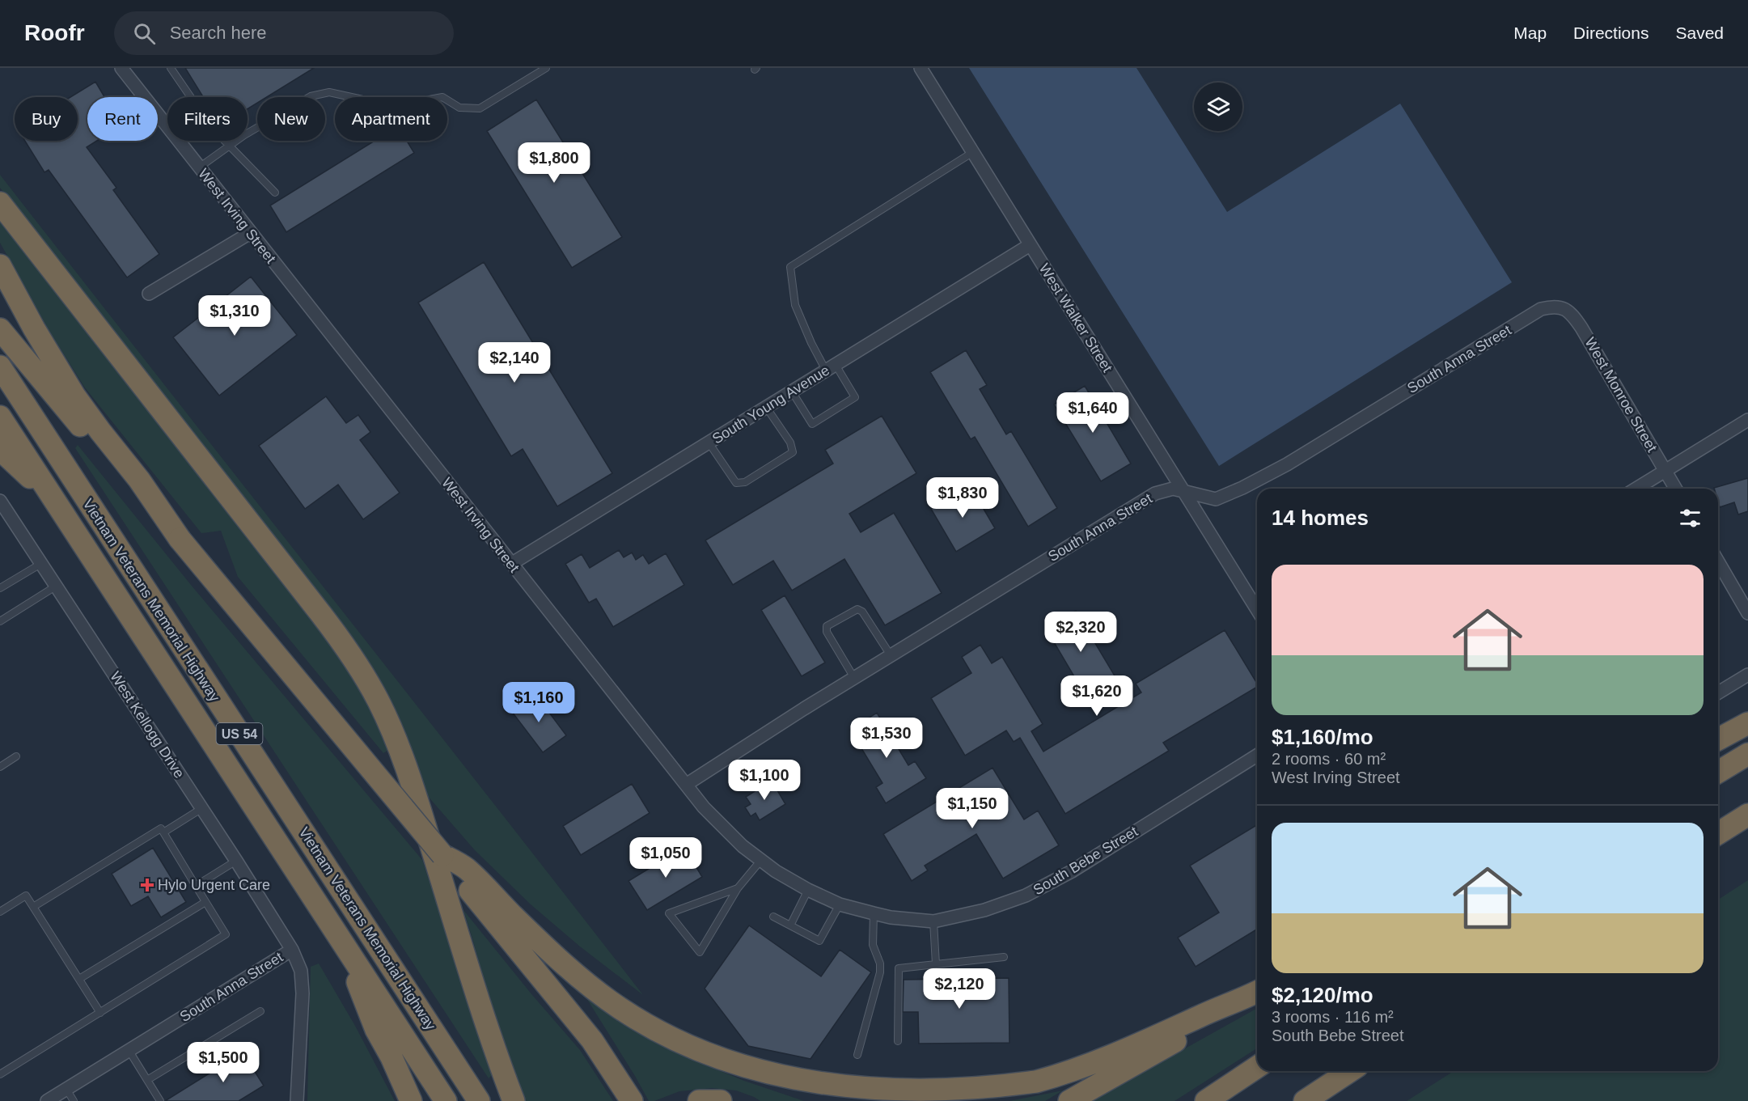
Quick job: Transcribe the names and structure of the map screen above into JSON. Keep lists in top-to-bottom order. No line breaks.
{"streets":{"highway":["Vietnam Veterans Memorial Highway","US 54"],"street":["West Irving Street","West Walker Street","South Anna Street","West Monroe Street","South Young Avenue","West Kellogg Drive","South Bebe Street"]},"crossings":[["West Irving Street","South Anna Street"],["West Irving Street","South Young Avenue"],["West Irving Street","South Bebe Street"],["West Walker Street","South Anna Street"],["West Walker Street","South Young Avenue"],["South Anna Street","West Monroe Street"],["South Anna Street","West Kellogg Drive"]],"places":{"health":["Hylo Urgent Care"]},"page":{"header":"Roofr","search":"Search here","nav":["Map","Directions","Saved"],"chip":["Buy","Rent","Filters","New","Apartment"],"price":["$1,800","$1,310","$2,140","$1,640","$1,830","$2,320","$1,620","$1,160","$1,530","$1,100","$1,150","$1,050","$2,120","$1,500"],"heading":"14 homes","list":[{"name":"$1,160/mo","note":"2 rooms · 60 m² · West Irving Street"},{"name":"$2,120/mo","note":"3 rooms · 116 m² · South Bebe Street"}]}}
